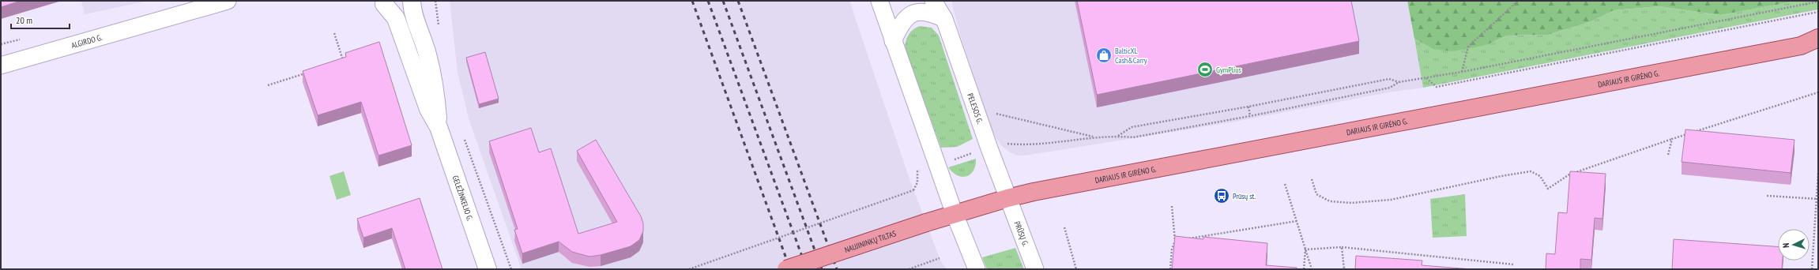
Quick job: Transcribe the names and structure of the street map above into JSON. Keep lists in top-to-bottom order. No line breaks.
{"streets":{"main road":["DARIAUS IR GIRĖNO G.","GELEŽINKELIO G.","NAUJININKŲ TILTAS"],"street":["ALGIRDO G.","PELESOS G.","PRŪSŲ G."]},"crossings":[["DARIAUS IR GIRĖNO G.","PELESOS G."],["DARIAUS IR GIRĖNO G.","PRŪSŲ G."],["DARIAUS IR GIRĖNO G.","NAUJININKŲ TILTAS"],["PELESOS G.","PRŪSŲ G."]],"places":{"shop":["BalticXL Cash&Carry"],"sports":["GymPlius"],"bus stop":["Prūsų st."]},"scale_bar":"20 m","north":"left"}
